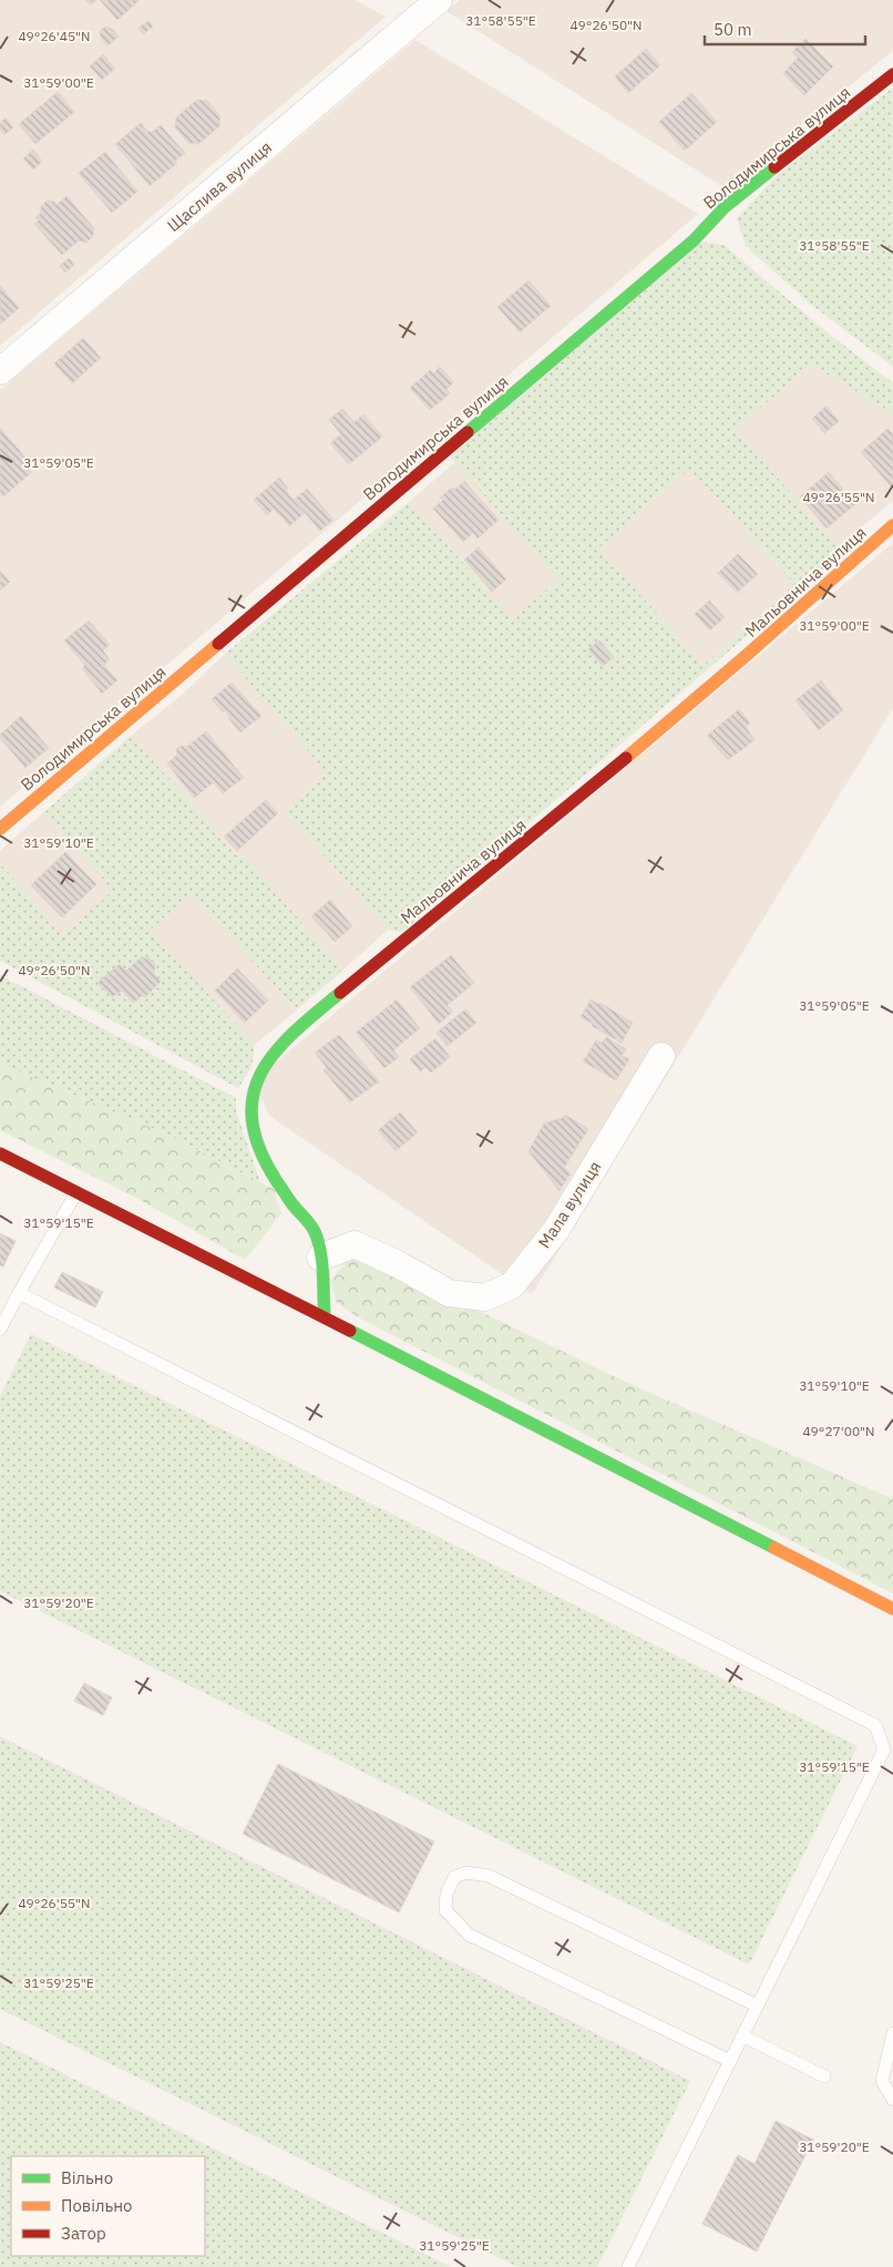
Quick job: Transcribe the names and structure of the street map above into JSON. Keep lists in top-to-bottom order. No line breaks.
{"streets":{"street":["Володимирська вулиця","Щаслива вулиця","Мальовнича вулиця","Мала вулиця"]},"crossings":[["Мальовнича вулиця","Мала вулиця"]],"legend":["Вільно","Повільно","Затор"],"scale_bar":"50 m","coordinates":["31°58'55\"E","49°26'50\"N","49°26'45\"N","31°59'00\"E","31°59'05\"E","49°26'55\"N","31°59'10\"E","31°59'15\"E","49°27'00\"N","31°59'20\"E","31°59'25\"E"]}
